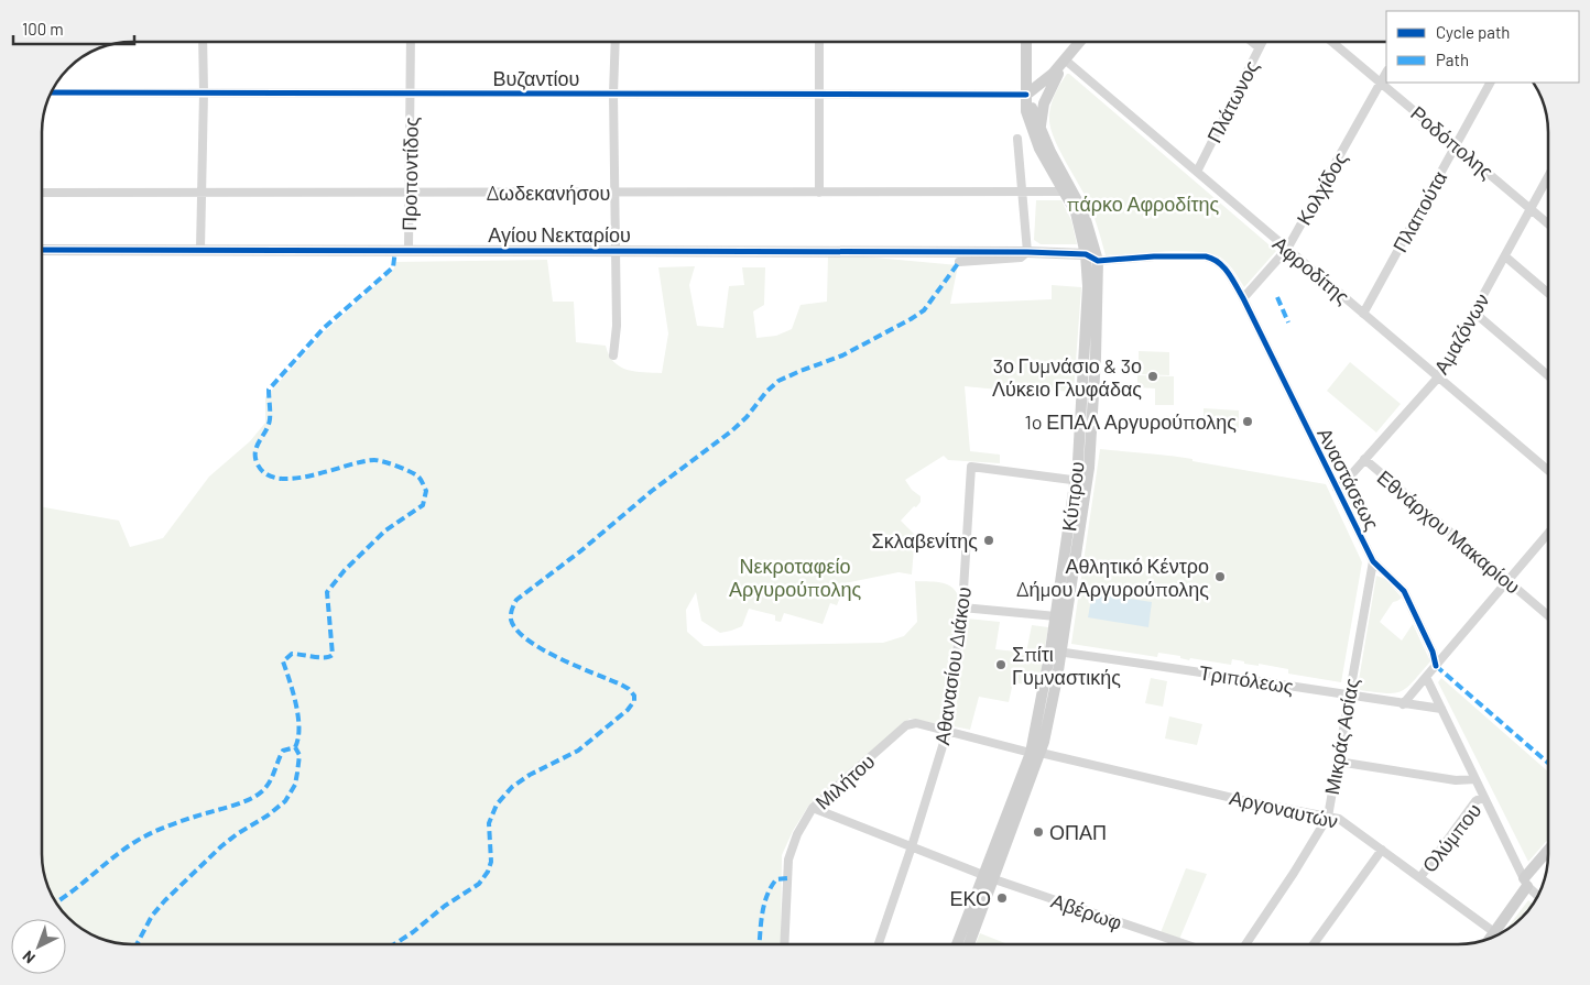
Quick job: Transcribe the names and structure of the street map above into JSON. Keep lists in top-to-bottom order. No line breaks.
{"streets":{"main road":["Αγίου Νεκταρίου","Κύπρου"],"street":["Βυζαντίου","Πλάτωνος","Ροδόπολης","Προποντίδος","Κολχίδος","Δωδεκανήσου","Πλαπούτα","Αφροδίτης","Αμαζόνων","Αναστάσεως","Εθνάρχου Μακαρίου","Αθανασίου Διάκου","Τριπόλεως","Μικράς Ασίας","Μιλήτου","Αργοναυτών","Ολύμπου","Αβέρωφ"]},"crossings":[["Βυζαντίου","Προποντίδος"],["Βυζαντίου","Κύπρου"],["Πλάτωνος","Αφροδίτης"],["Ροδόπολης","Κολχίδος"],["Ροδόπολης","Πλαπούτα"],["Ροδόπολης","Αμαζόνων"],["Προποντίδος","Δωδεκανήσου"],["Προποντίδος","Αγίου Νεκταρίου"],["Κολχίδος","Αφροδίτης"],["Κολχίδος","Αναστάσεως"],["Δωδεκανήσου","Κύπρου"],["Πλαπούτα","Αφροδίτης"],["Αγίου Νεκταρίου","Κύπρου"],["Αφροδίτης","Αμαζόνων"],["Αμαζόνων","Αναστάσεως"],["Αμαζόνων","Εθνάρχου Μακαρίου"],["Αναστάσεως","Μικράς Ασίας"],["Κύπρου","Αθανασίου Διάκου"],["Κύπρου","Τριπόλεως"],["Κύπρου","Αργοναυτών"],["Κύπρου","Αβέρωφ"],["Αθανασίου Διάκου","Μιλήτου"],["Αθανασίου Διάκου","Αργοναυτών"],["Αθανασίου Διάκου","Αβέρωφ"],["Τριπόλεως","Μικράς Ασίας"],["Μικράς Ασίας","Αργοναυτών"],["Μιλήτου","Αργοναυτών"],["Μιλήτου","Αβέρωφ"],["Αργοναυτών","Ολύμπου"]],"parks":["πάρκο Αφροδίτης","Νεκροταφείο Αργυρούπολης"],"places":["3ο Γυμνάσιο & 3ο Λύκειο Γλυφάδας","1o ΕΠΑΛ Αργυρούπολης","Σκλαβενίτης","Αθλητικό Κέντρο Δήμου Αργυρούπολης","Σπίτι Γυμναστικής","ΟΠΑΠ","ΕΚΟ"],"legend":["Cycle path","Path"],"scale_bar":"100 m","north":"bottom left"}
